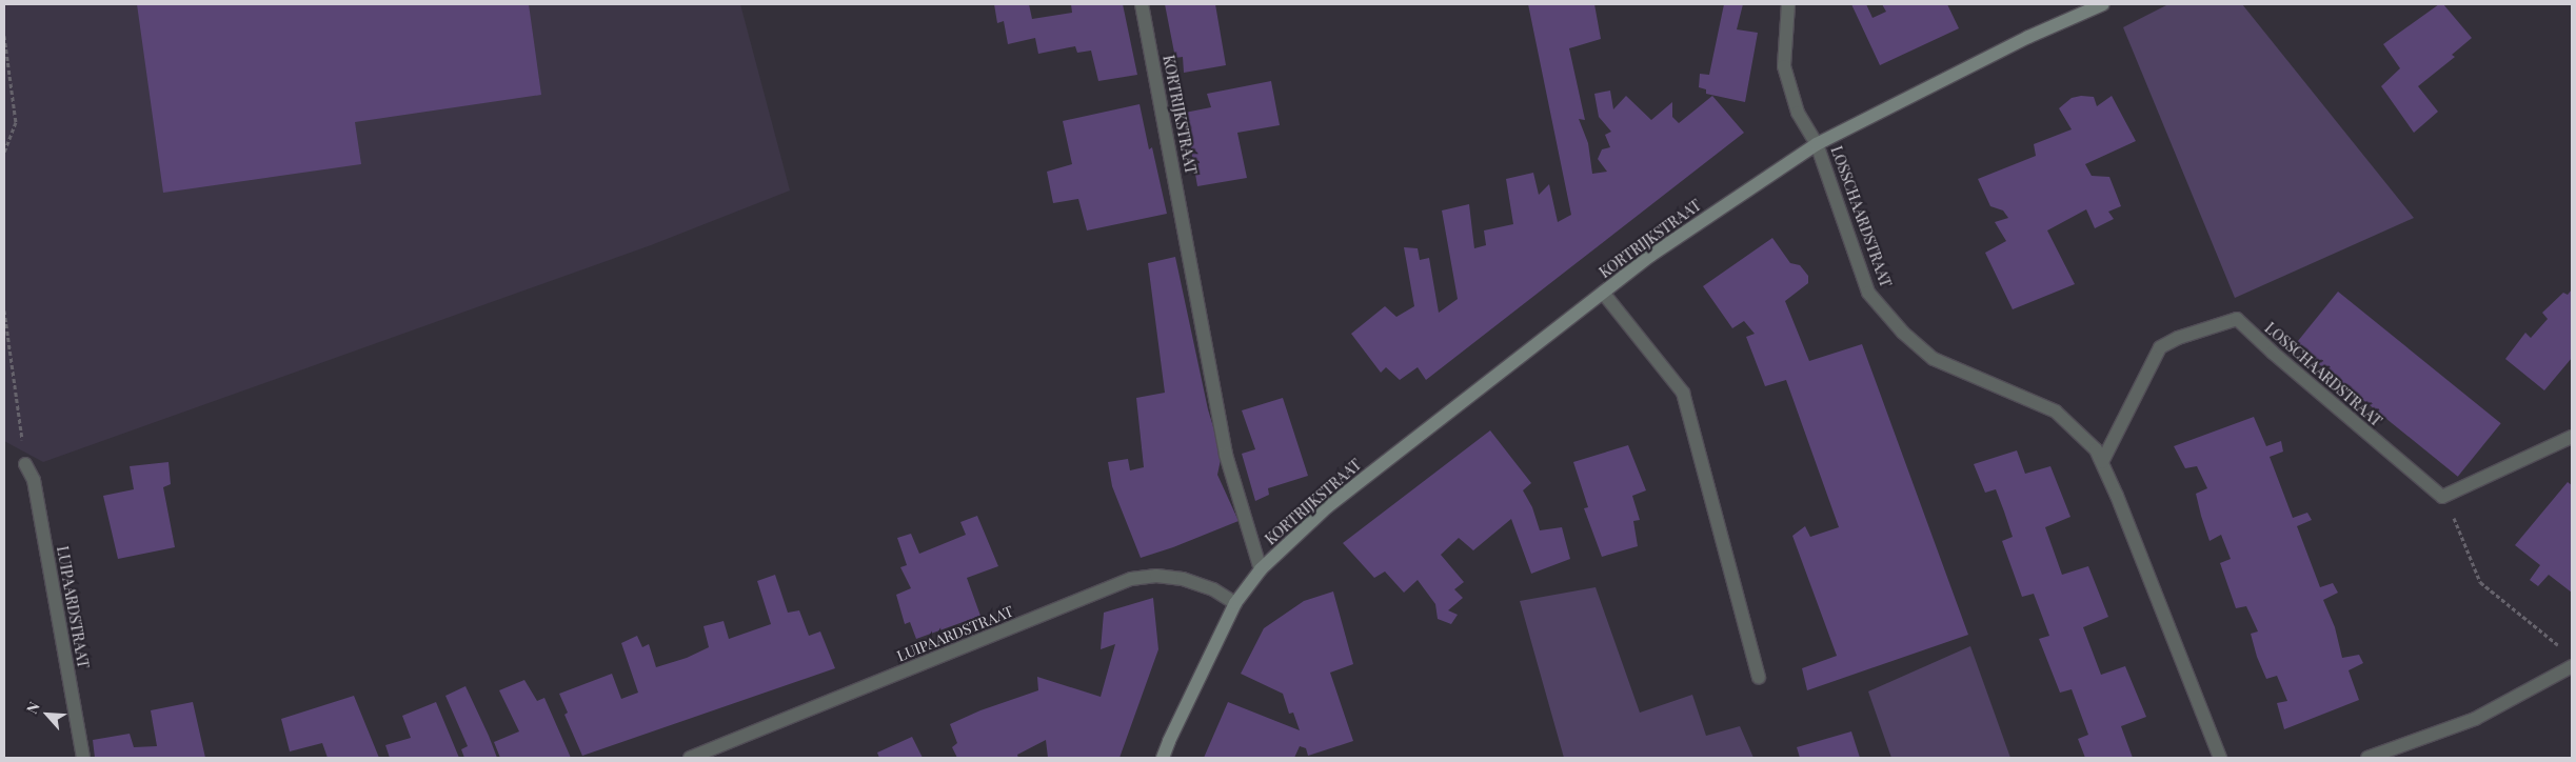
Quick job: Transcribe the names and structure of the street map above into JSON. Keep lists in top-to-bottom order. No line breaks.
{"streets":{"main road":["KORTRIJKSTRAAT"],"street":["LOSSCHAARDSTRAAT","LUIPAARDSTRAAT"]},"crossings":[["KORTRIJKSTRAAT","LOSSCHAARDSTRAAT"],["KORTRIJKSTRAAT","LUIPAARDSTRAAT"]],"north":"top left"}
